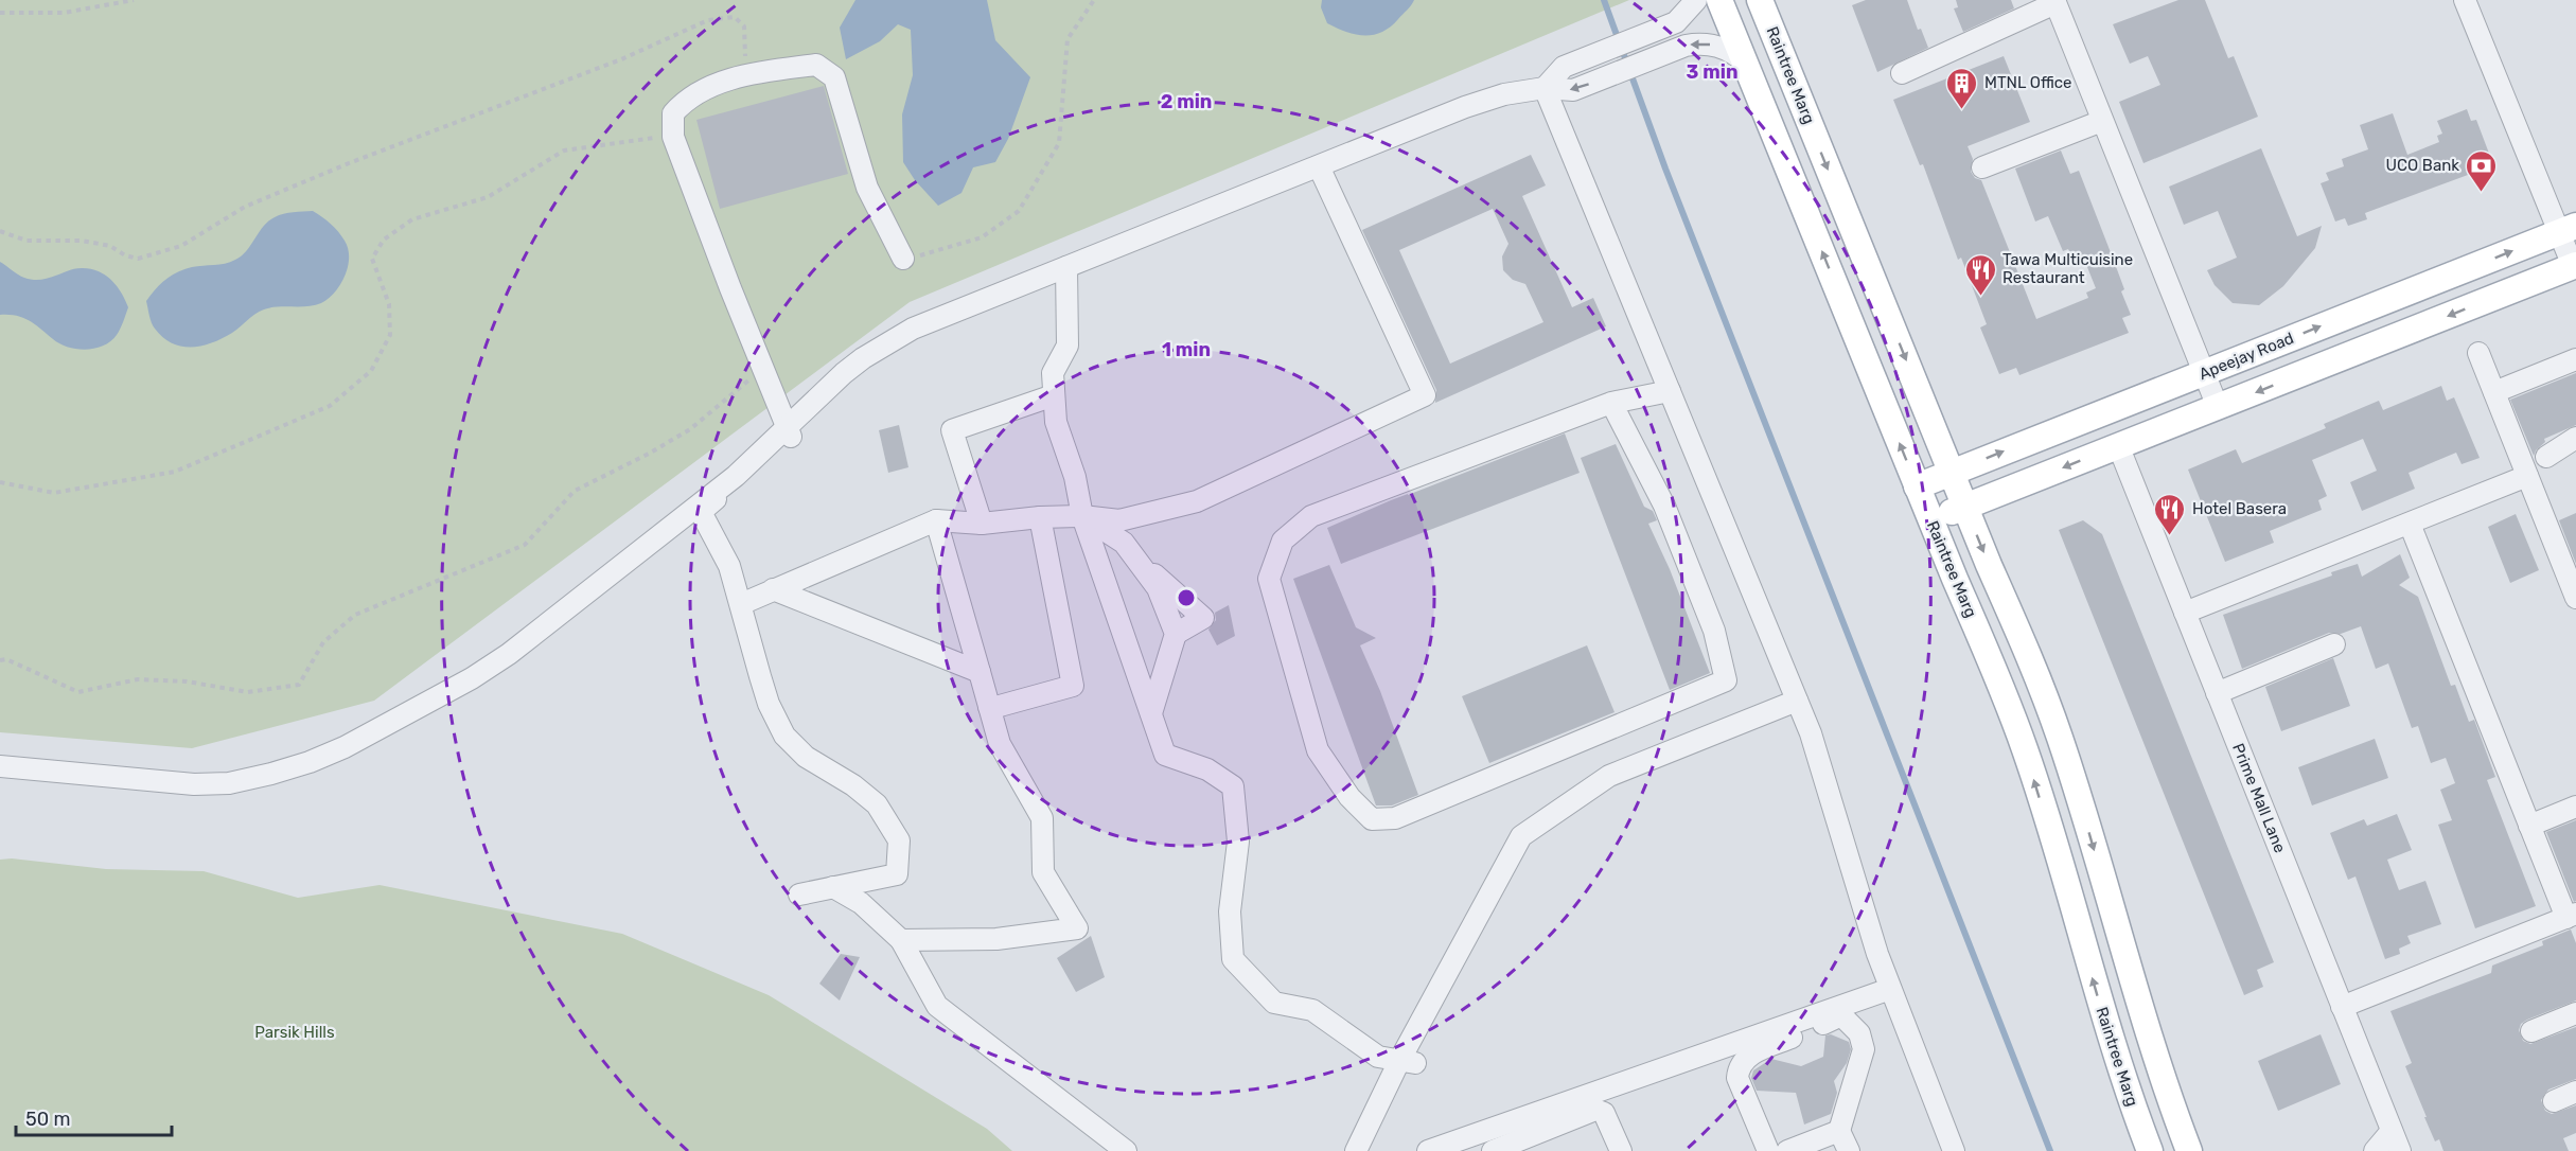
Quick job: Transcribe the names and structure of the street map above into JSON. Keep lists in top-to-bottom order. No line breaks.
{"streets":{"main road":["Raintree Marg","Apeejay Road"],"street":["Prime Mall Lane"]},"crossings":[["Raintree Marg","Apeejay Road"]],"parks":["Parsik Hills"],"places":{"building":["MTNL Office"],"bank":["UCO Bank"],"restaurant":["Tawa Multicuisine Restaurant","Hotel Basera"]},"scale_bar":"50 m","rings":["3 min","2 min","1 min"]}
